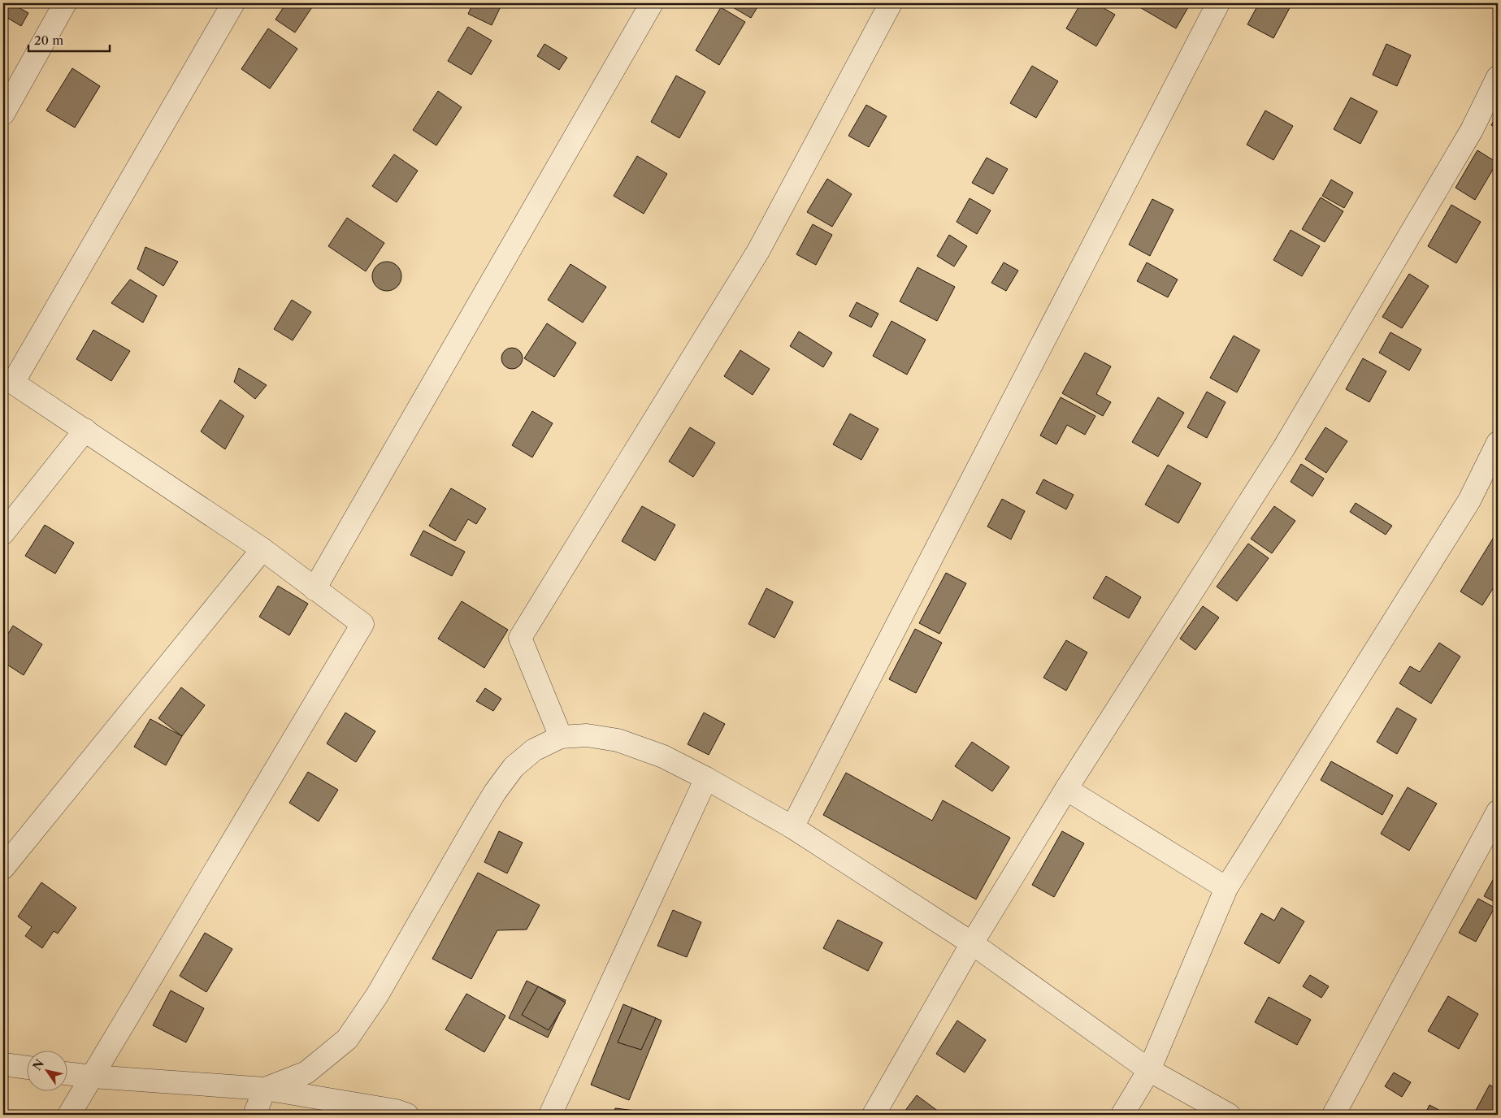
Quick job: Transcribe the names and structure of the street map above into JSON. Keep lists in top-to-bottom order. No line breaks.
{"scale_bar":"20 m","north":"top left"}
